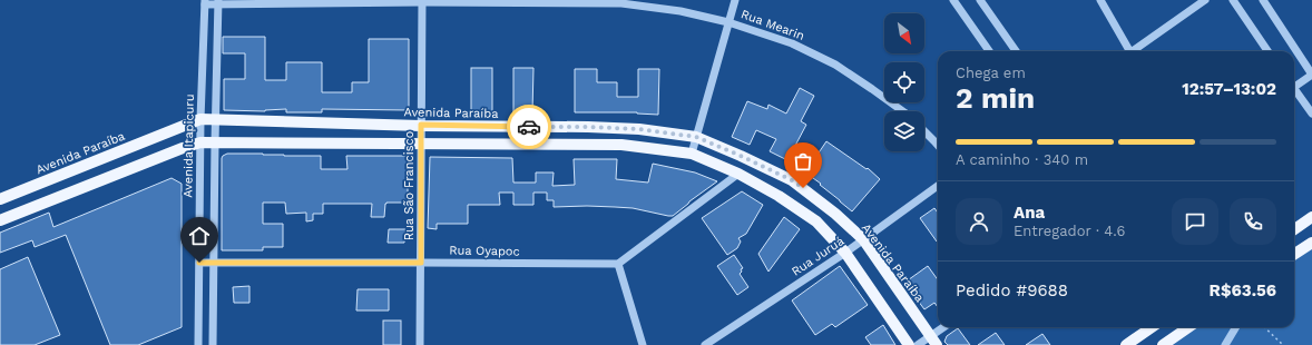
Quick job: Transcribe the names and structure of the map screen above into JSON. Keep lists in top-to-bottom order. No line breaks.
{"streets":{"main road":["Avenida Paraíba"],"street":["Rua Mearin","Avenida Itapicuru","Rua São Francisco","Rua Oyapoc","Rua Juruá"]},"crossings":[["Rua Mearin","Avenida Itapicuru"],["Rua Mearin","Rua São Francisco"],["Avenida Paraíba","Avenida Itapicuru"],["Avenida Paraíba","Rua São Francisco"],["Avenida Paraíba","Rua Juruá"],["Avenida Itapicuru","Rua Oyapoc"],["Rua São Francisco","Rua Oyapoc"]],"north":"bottom right","page":{"heading":["2 min","Chega em","12:57–13:02"],"panel":["Ana","Entregador · 4.6","Pedido #9688","R$63.56"],"bar":"A caminho · 340 m"}}
